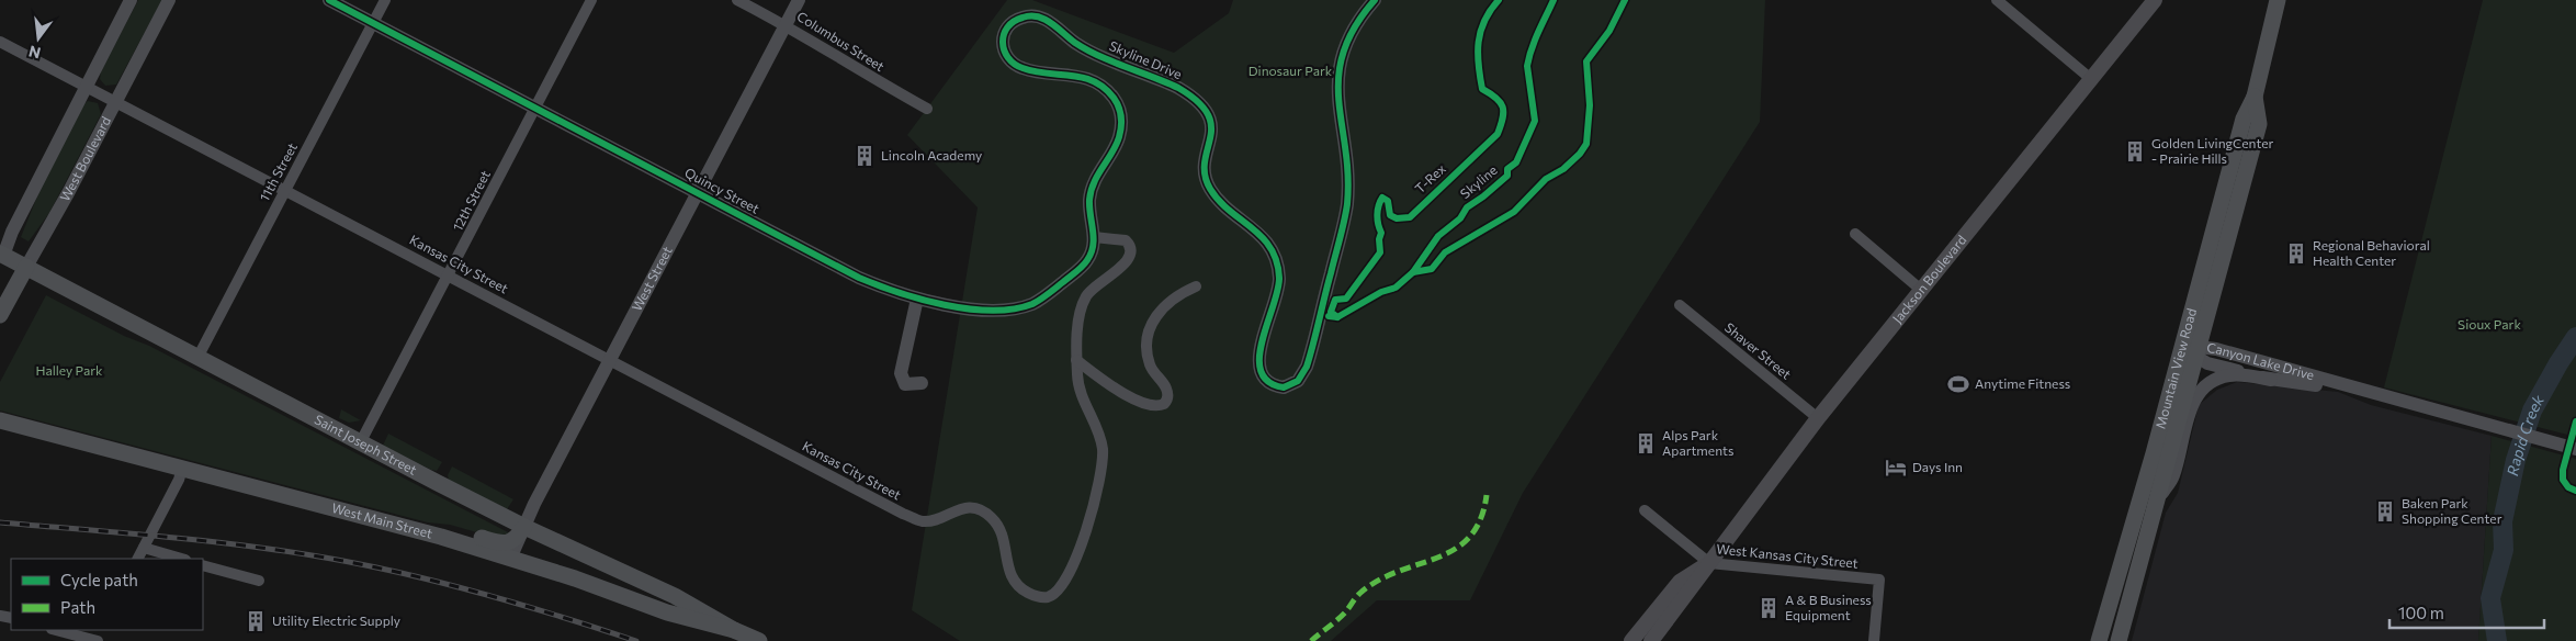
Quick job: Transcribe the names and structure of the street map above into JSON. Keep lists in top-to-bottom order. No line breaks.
{"streets":{"main road":["West Boulevard","Jackson Boulevard","Mountain View Road","Saint Joseph Street","West Main Street"],"street":["Columbus Street","Skyline Drive","11th Street","Quincy Street","12th Street","Kansas City Street","West Street","Shaver Street","Canyon Lake Drive","West Kansas City Street"],"cycle path":["T-Rex","Skyline"]},"crossings":[["Columbus Street","West Street"],["Skyline Drive","Quincy Street"],["Skyline Drive","Kansas City Street"],["West Boulevard","Kansas City Street"],["West Boulevard","Saint Joseph Street"],["11th Street","Quincy Street"],["11th Street","Kansas City Street"],["11th Street","Saint Joseph Street"],["Quincy Street","12th Street"],["Quincy Street","Kansas City Street"],["Quincy Street","West Street"],["12th Street","Kansas City Street"],["12th Street","Saint Joseph Street"],["Kansas City Street","West Street"],["West Street","Saint Joseph Street"],["West Street","West Main Street"],["Jackson Boulevard","Shaver Street"],["Jackson Boulevard","West Kansas City Street"],["Canyon Lake Drive","Mountain View Road"],["Saint Joseph Street","West Main Street"]],"water":["Rapid Creek"],"parks":["Dinosaur Park","Sioux Park","Halley Park"],"places":{"building":["Golden LivingCenter - Prairie Hills","Lincoln Academy","Regional Behavioral Health Center","Alps Park Apartments","Baken Park Shopping Center","A & B Business Equipment","Utility Electric Supply"],"sports":["Anytime Fitness"],"hotel":["Days Inn"]},"legend":["Cycle path","Path"],"scale_bar":"100 m","north":"bottom"}
